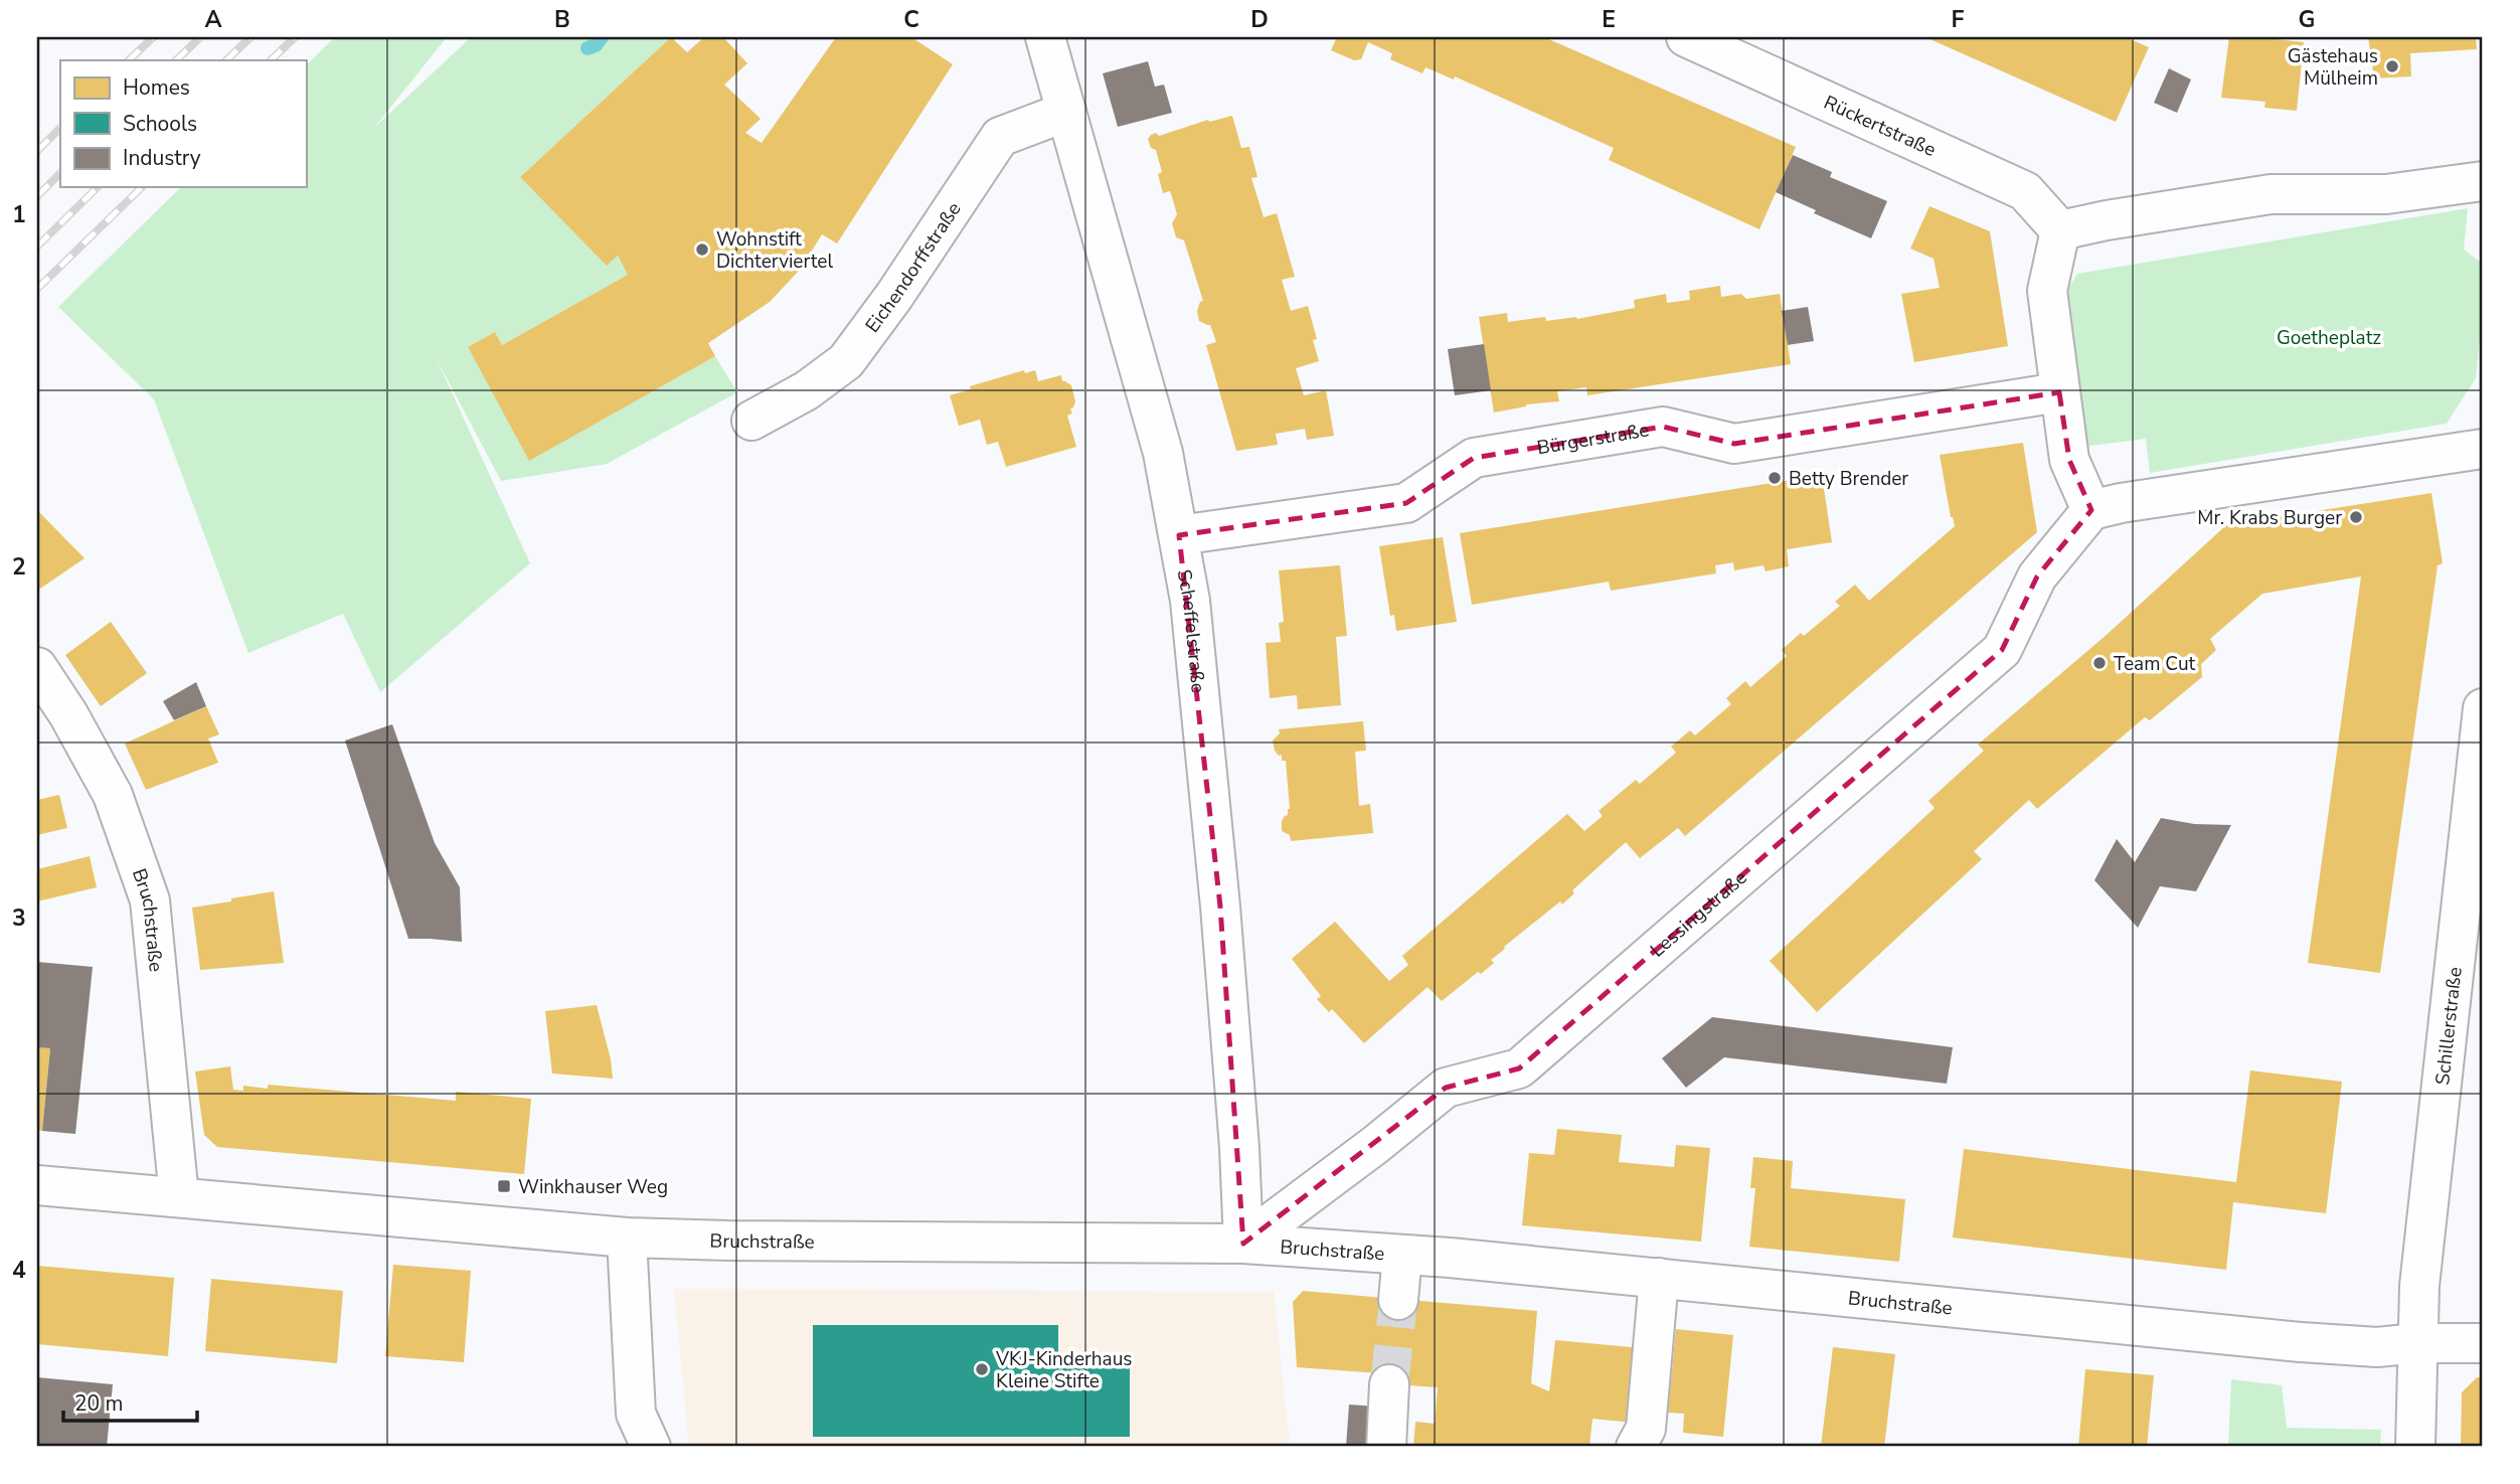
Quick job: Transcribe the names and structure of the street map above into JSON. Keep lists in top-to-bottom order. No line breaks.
{"streets":{"street":["Rückertstraße","Eichendorffstraße","Bürgerstraße","Scheffelstraße","Lessingstraße","Bruchstraße","Schillerstraße"]},"crossings":[["Eichendorffstraße","Scheffelstraße"],["Bürgerstraße","Scheffelstraße"],["Scheffelstraße","Lessingstraße"],["Scheffelstraße","Bruchstraße"],["Lessingstraße","Bruchstraße"],["Bruchstraße","Schillerstraße"]],"parks":["Goetheplatz"],"places":{"other":["Gästehaus Mülheim","Wohnstift Dichterviertel","Betty Brender","Mr. Krabs Burger","Team Cut","VKJ-Kinderhaus Kleine Stifte"],"transit":["Winkhauser Weg"]},"legend":["Homes","Schools","Industry"],"scale_bar":"20 m","grid":{"columns":["A","B","C","D","E","F","G"],"rows":["1","2","3","4"]}}
